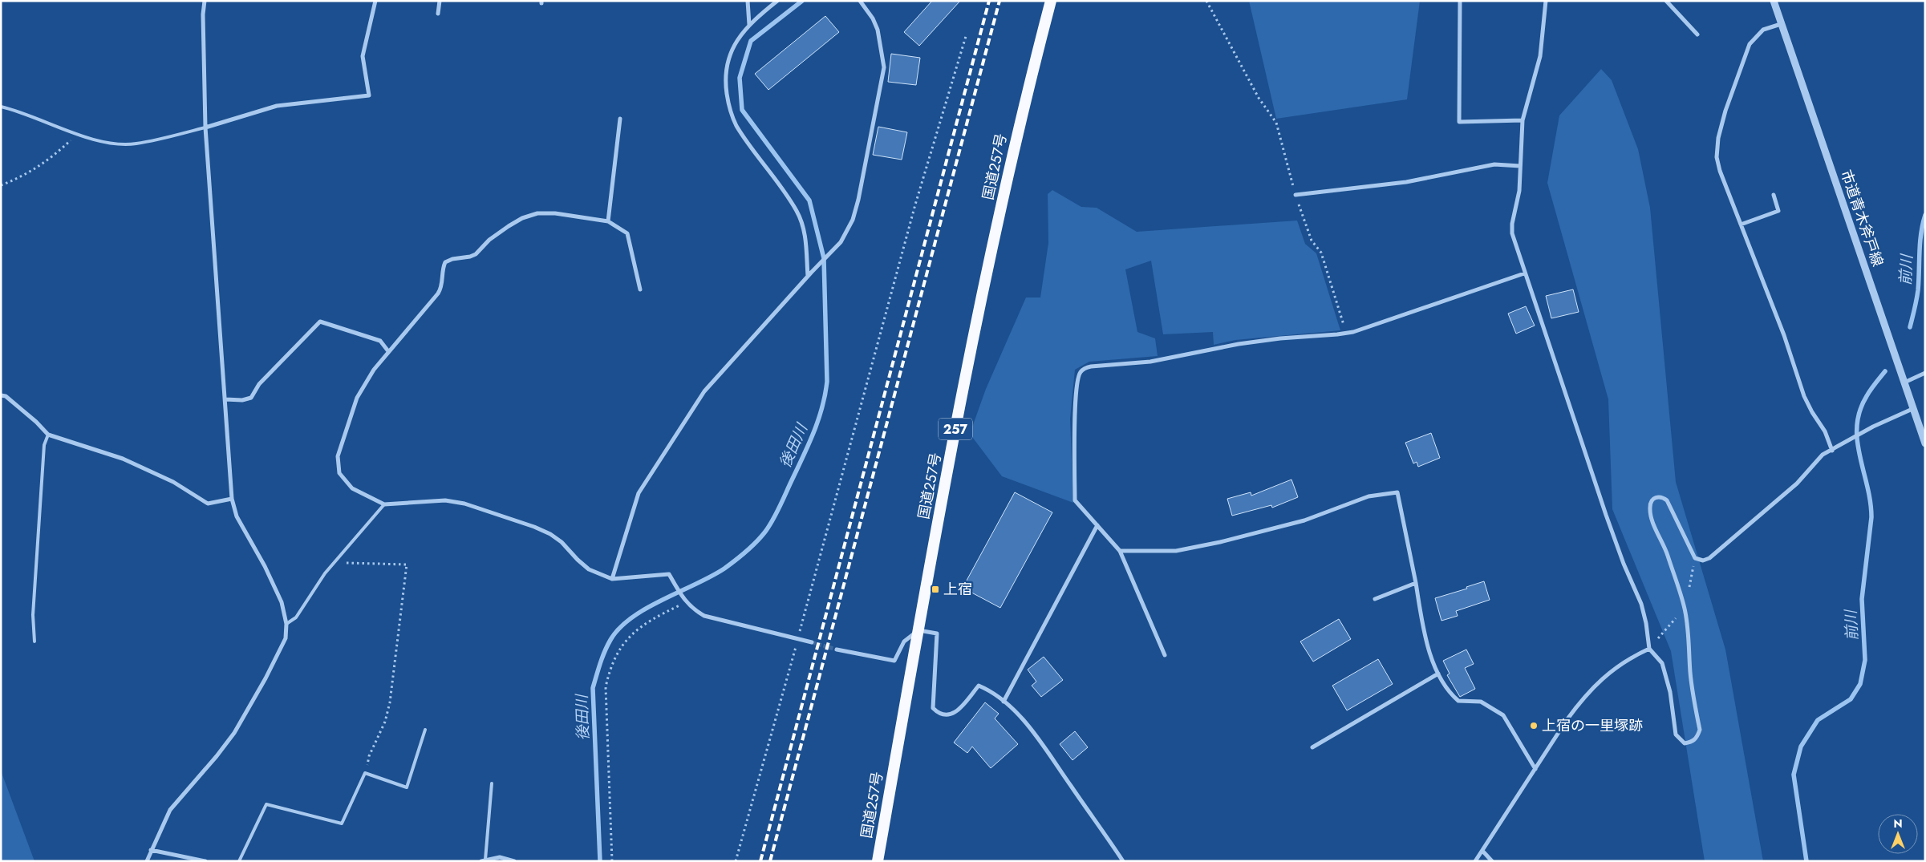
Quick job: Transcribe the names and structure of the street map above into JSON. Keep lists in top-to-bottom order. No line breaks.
{"streets":{"highway":["国道257号","257"],"street":["市道青木斧戸線"]},"water":["前川","後田川"],"places":{"transit":["上宿"],"other":["上宿の一里塚跡"]},"north":"top"}
